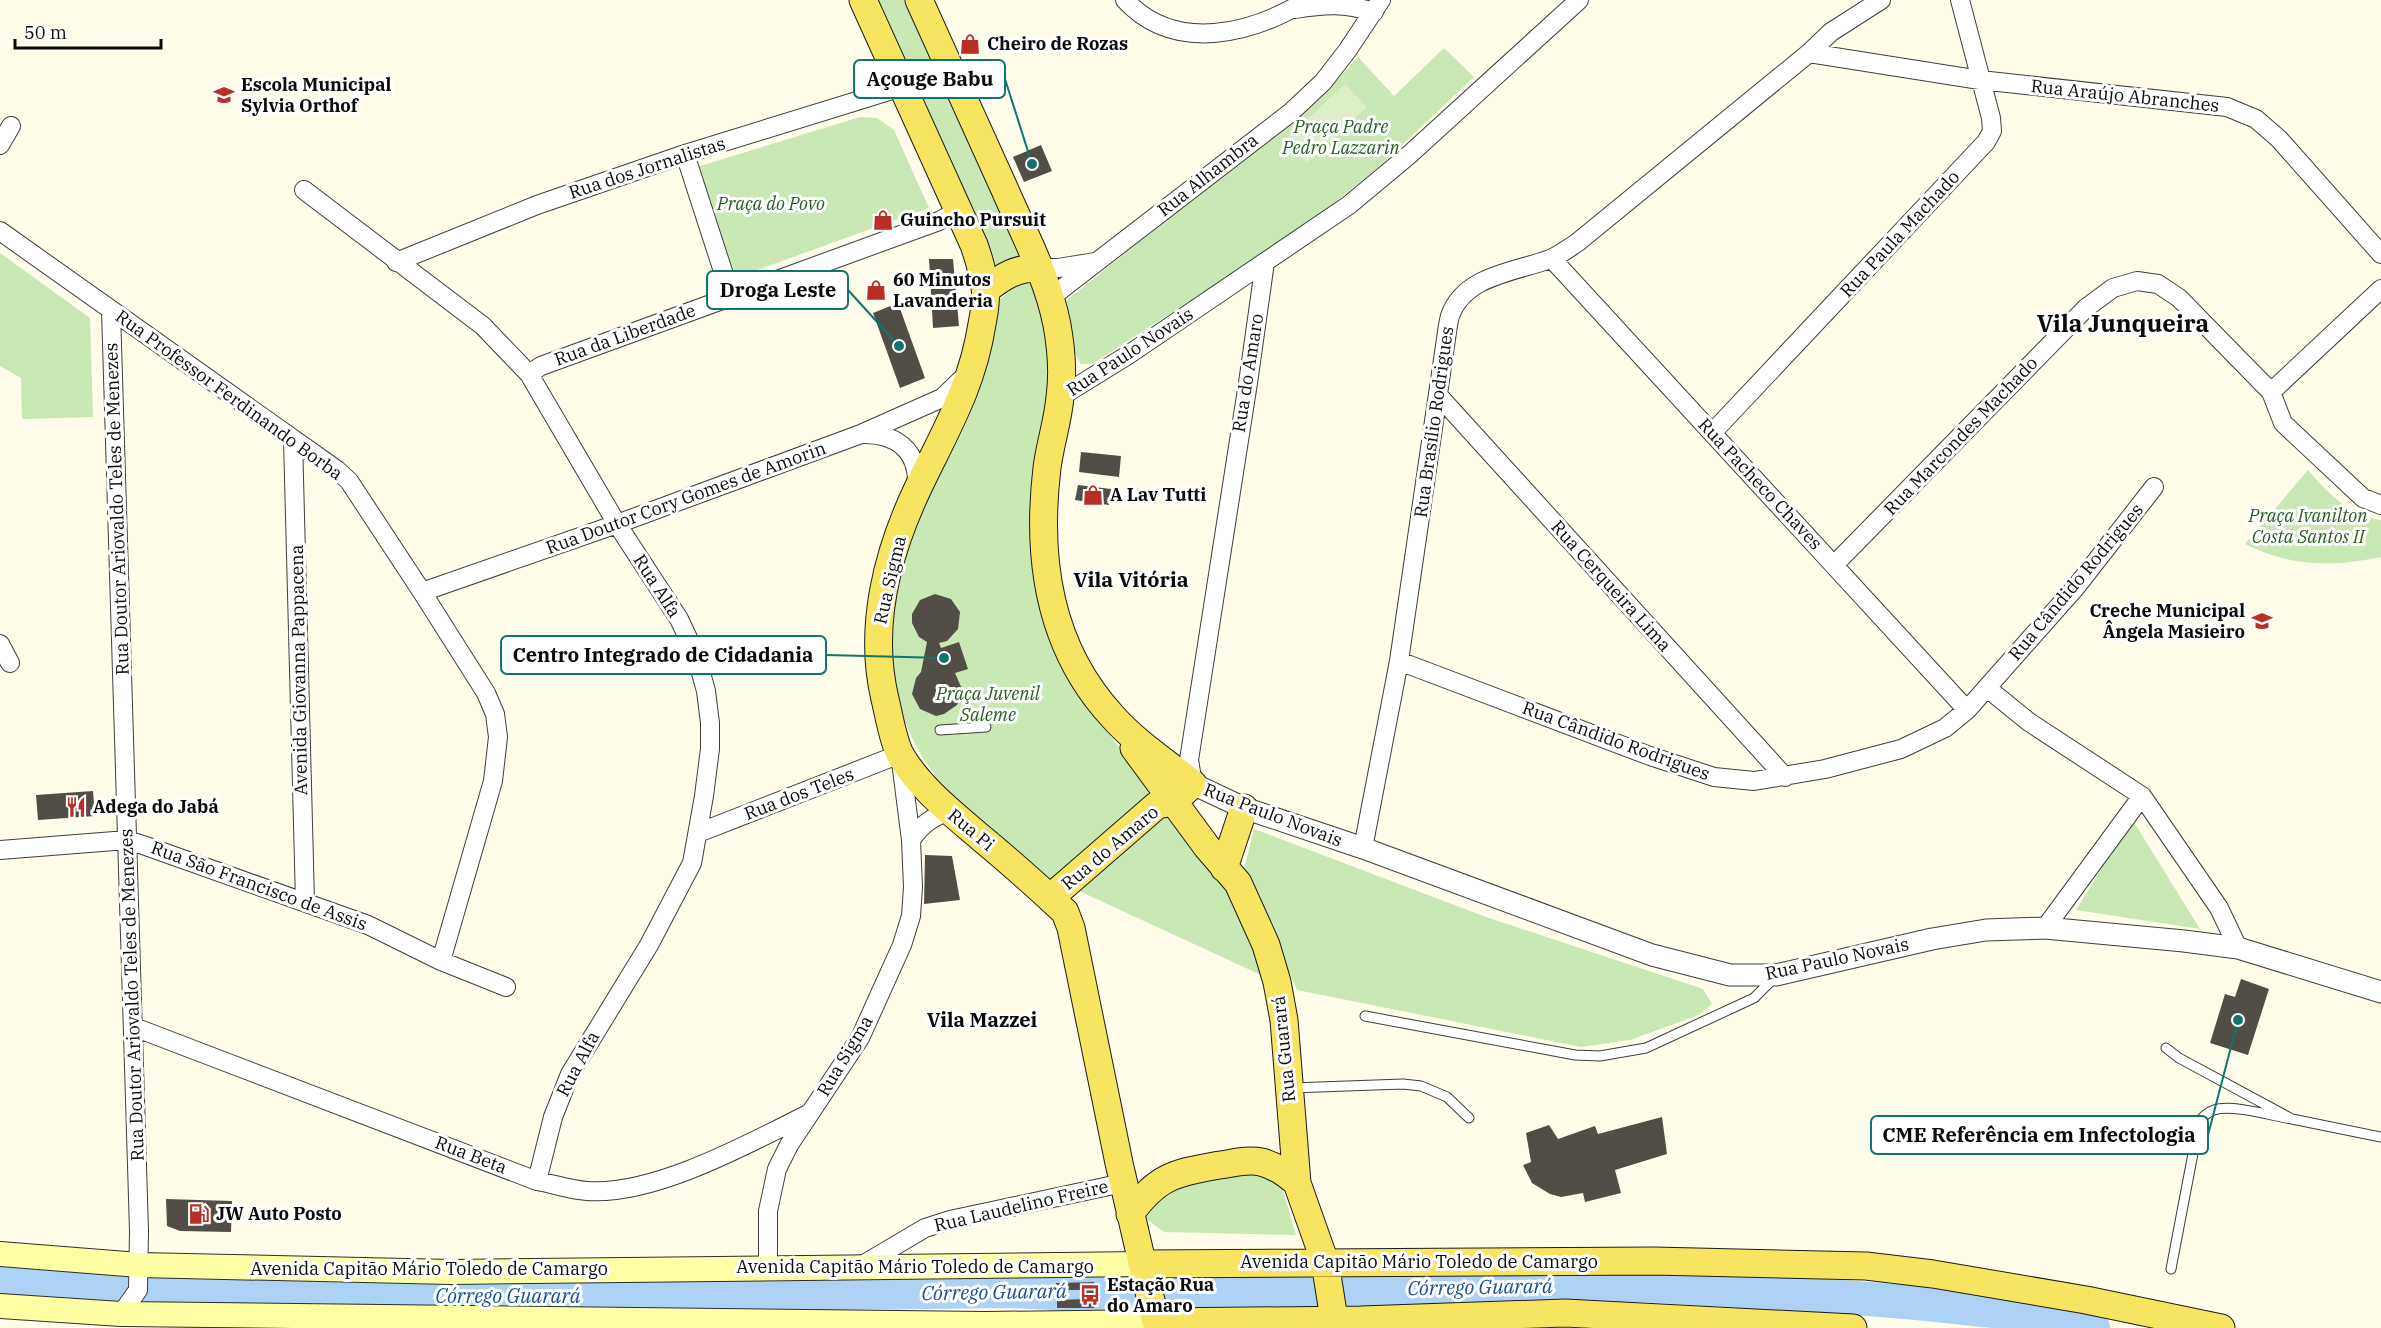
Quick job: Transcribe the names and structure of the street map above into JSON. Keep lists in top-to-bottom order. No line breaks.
{"streets":{"main road":["Rua Paulo Novais","Rua do Amaro","Rua Sigma","Rua Pi","Rua Guarará","Avenida Capitão Mário Toledo de Camargo"],"street":["Rua Araújo Abranches","Rua dos Jornalistas","Rua Alhambra","Rua Paula Machado","Rua da Liberdade","Rua Professor Ferdinando Borba","Rua Brasílio Rodrigues","Rua Marcondes Machado","Rua Pacheco Chaves","Rua Doutor Cory Gomes de Amorin","Rua Doutor Ariovaldo Teles de Menezes","Rua Cândido Rodrigues","Rua Alfa","Rua Cerqueira Lima","Avenida Giovanna Pappacena","Rua dos Teles","Rua São Francisco de Assis","Rua Beta","Rua Laudelino Freire"]},"crossings":[["Rua Araújo Abranches","Rua Paula Machado"],["Rua Araújo Abranches","Rua Brasílio Rodrigues"],["Rua dos Jornalistas","Rua Sigma"],["Rua dos Jornalistas","Rua Alfa"],["Rua Paula Machado","Rua Pacheco Chaves"],["Rua da Liberdade","Rua Sigma"],["Rua da Liberdade","Rua Alfa"],["Rua Paulo Novais","Rua do Amaro"],["Rua Paulo Novais","Rua Brasílio Rodrigues"],["Rua Paulo Novais","Rua Guarará"],["Rua do Amaro","Rua Pi"],["Rua do Amaro","Rua Guarará"],["Rua do Amaro","Rua Laudelino Freire"],["Rua do Amaro","Avenida Capitão Mário Toledo de Camargo"],["Rua Professor Ferdinando Borba","Rua Doutor Cory Gomes de Amorin"],["Rua Professor Ferdinando Borba","Rua Doutor Ariovaldo Teles de Menezes"],["Rua Professor Ferdinando Borba","Avenida Giovanna Pappacena"],["Rua Professor Ferdinando Borba","Rua São Francisco de Assis"],["Rua Brasílio Rodrigues","Rua Pacheco Chaves"],["Rua Brasílio Rodrigues","Rua Cândido Rodrigues"],["Rua Brasílio Rodrigues","Rua Cerqueira Lima"],["Rua Marcondes Machado","Rua Pacheco Chaves"],["Rua Pacheco Chaves","Rua Cândido Rodrigues"],["Rua Doutor Cory Gomes de Amorin","Rua Sigma"],["Rua Doutor Cory Gomes de Amorin","Rua Alfa"],["Rua Doutor Ariovaldo Teles de Menezes","Rua São Francisco de Assis"],["Rua Doutor Ariovaldo Teles de Menezes","Rua Beta"],["Rua Doutor Ariovaldo Teles de Menezes","Avenida Capitão Mário Toledo de Camargo"],["Rua Sigma","Rua dos Teles"],["Rua Sigma","Rua Pi"],["Rua Sigma","Rua Beta"],["Rua Sigma","Avenida Capitão Mário Toledo de Camargo"],["Rua Cândido Rodrigues","Rua Cerqueira Lima"],["Rua Alfa","Rua dos Teles"],["Rua Alfa","Rua Beta"],["Avenida Giovanna Pappacena","Rua São Francisco de Assis"],["Rua dos Teles","Rua Pi"],["Rua Guarará","Avenida Capitão Mário Toledo de Camargo"],["Rua Laudelino Freire","Avenida Capitão Mário Toledo de Camargo"]],"districts":["Vila Junqueira","Vila Vitória","Vila Mazzei"],"water":["Córrego Guarará"],"parks":["Praça Padre Pedro Lazzarin","Praça do Povo","Praça Ivanilton Costa Santos II","Praça Juvenil Saleme"],"places":{"shop":["Cheiro de Rozas","Guincho Pursuit","60 Minutos Lavanderia","A Lav Tutti"],"school or university":["Escola Municipal Sylvia Orthof","Creche Municipal Ângela Masieiro"],"other":["Açouge Babu","Droga Leste","Centro Integrado de Cidadania","CME Referência em Infectologia"],"restaurant":["Adega do Jabá"],"fuel station":["JW Auto Posto"],"bus stop":["Estação Rua do Amaro"]},"scale_bar":"50 m"}
